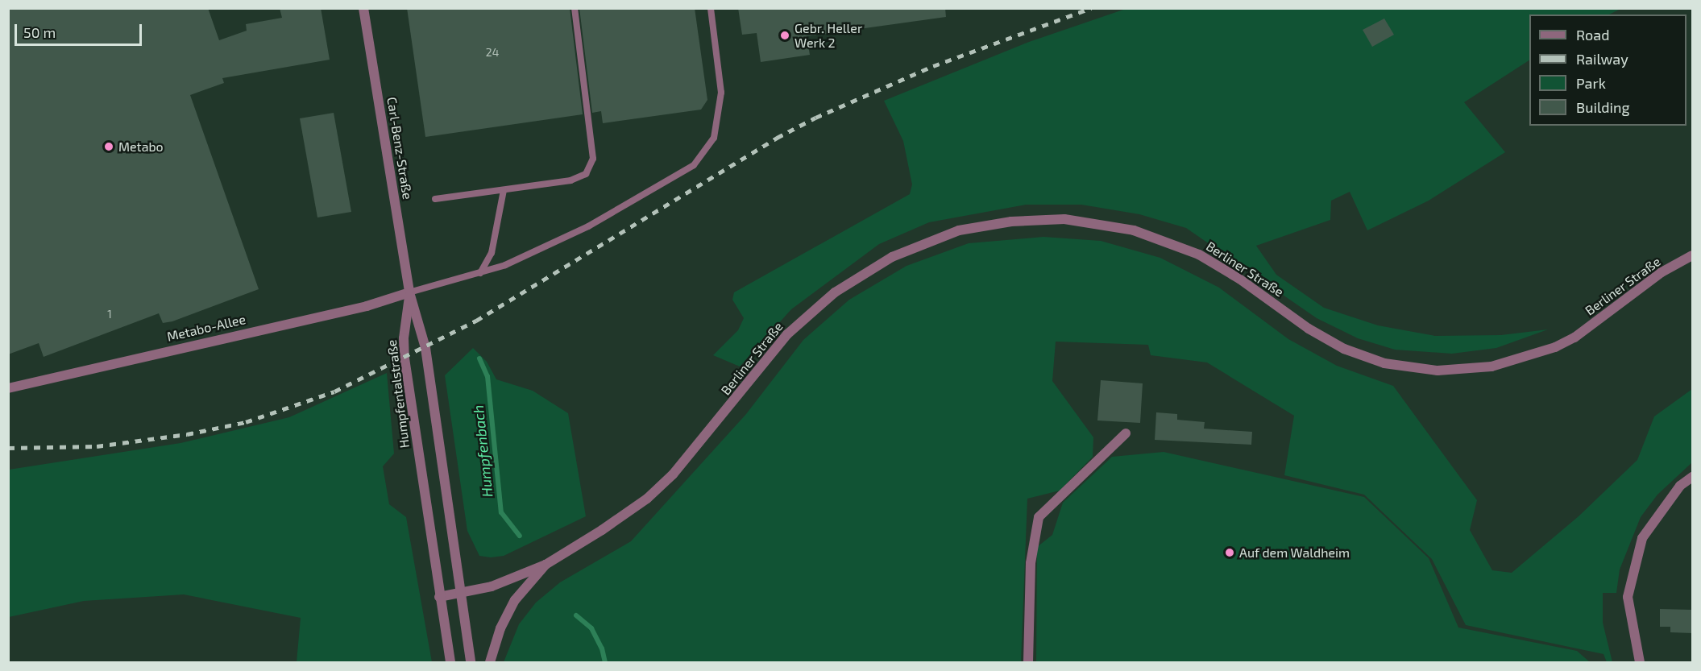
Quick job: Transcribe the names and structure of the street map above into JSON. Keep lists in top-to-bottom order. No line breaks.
{"streets":{"street":["Carl-Benz-Straße","Berliner Straße","Metabo-Allee","Humpfentalstraße"]},"crossings":[["Carl-Benz-Straße","Metabo-Allee"],["Carl-Benz-Straße","Humpfentalstraße"],["Berliner Straße","Humpfentalstraße"],["Metabo-Allee","Humpfentalstraße"]],"water":["Humpfenbach"],"places":["Gebr. Heller Werk 2","Metabo","Auf dem Waldheim"],"house_numbers":["24","1"],"legend":["Road","Railway","Park","Building"],"scale_bar":"50 m"}
